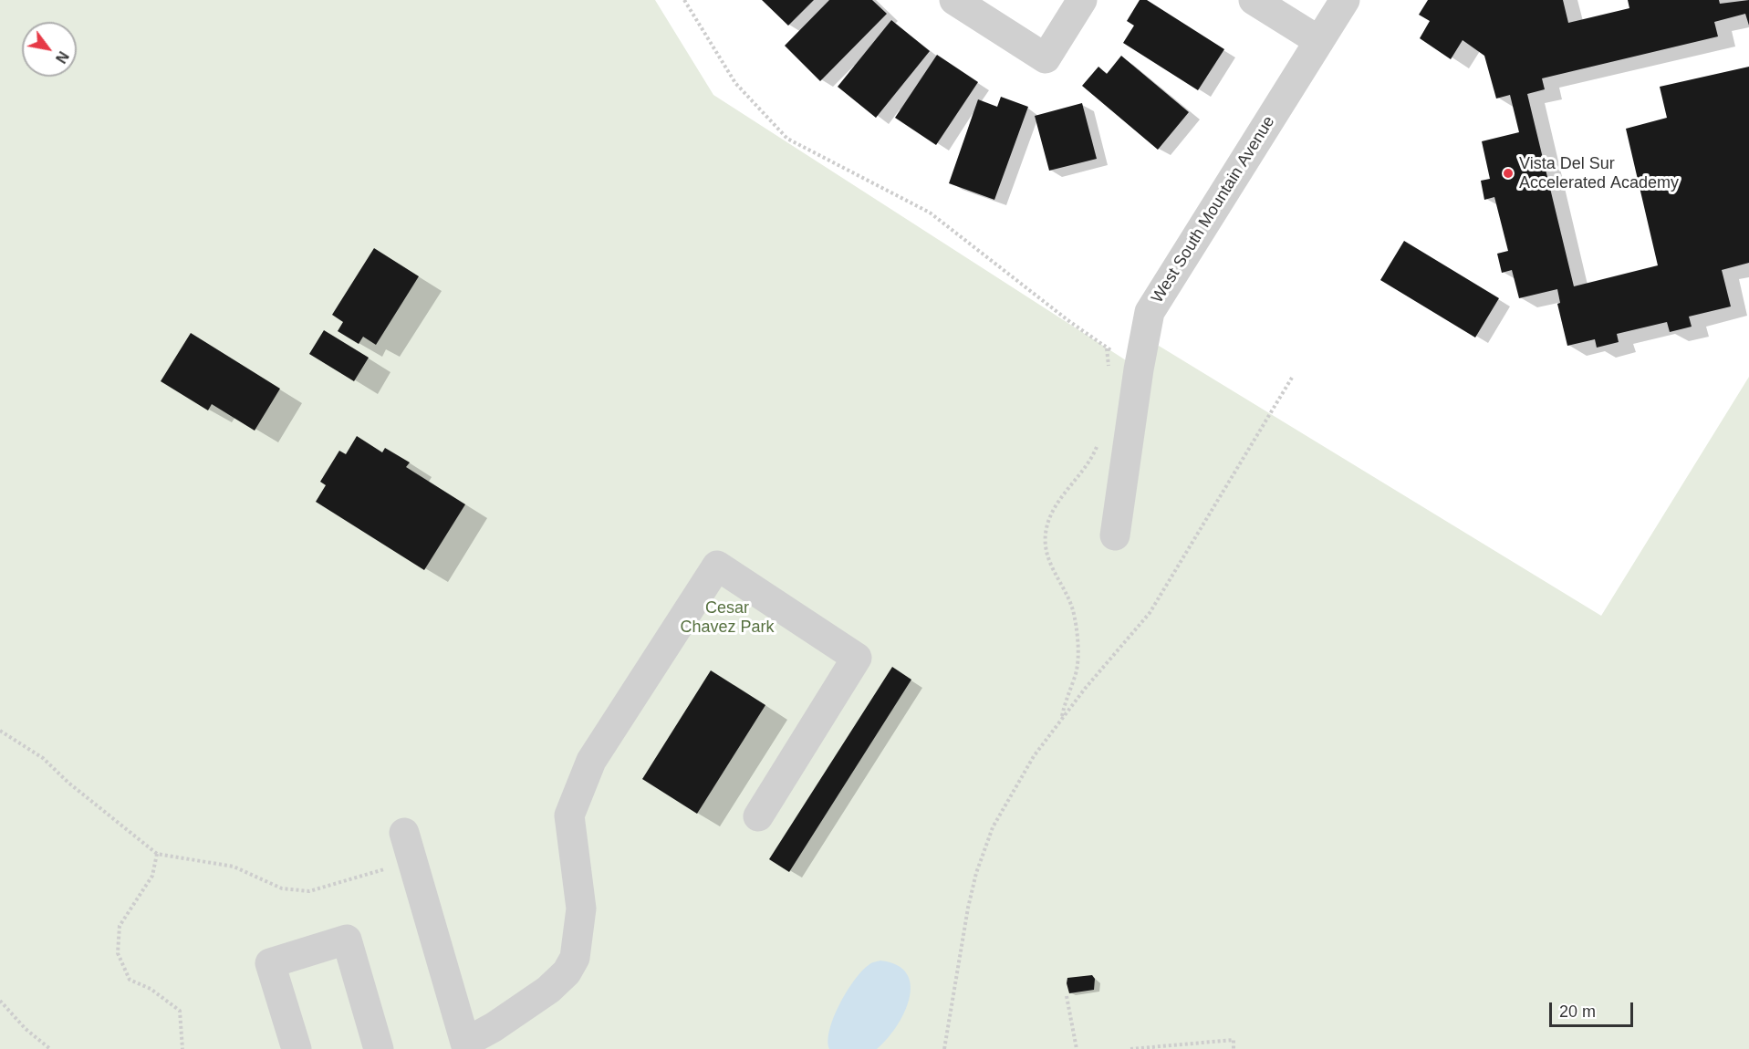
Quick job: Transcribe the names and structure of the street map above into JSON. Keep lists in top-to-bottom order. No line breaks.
{"streets":{"street":["West South Mountain Avenue"]},"parks":["Cesar Chavez Park"],"places":["Vista Del Sur Accelerated Academy"],"scale_bar":"20 m","north":"bottom right"}
